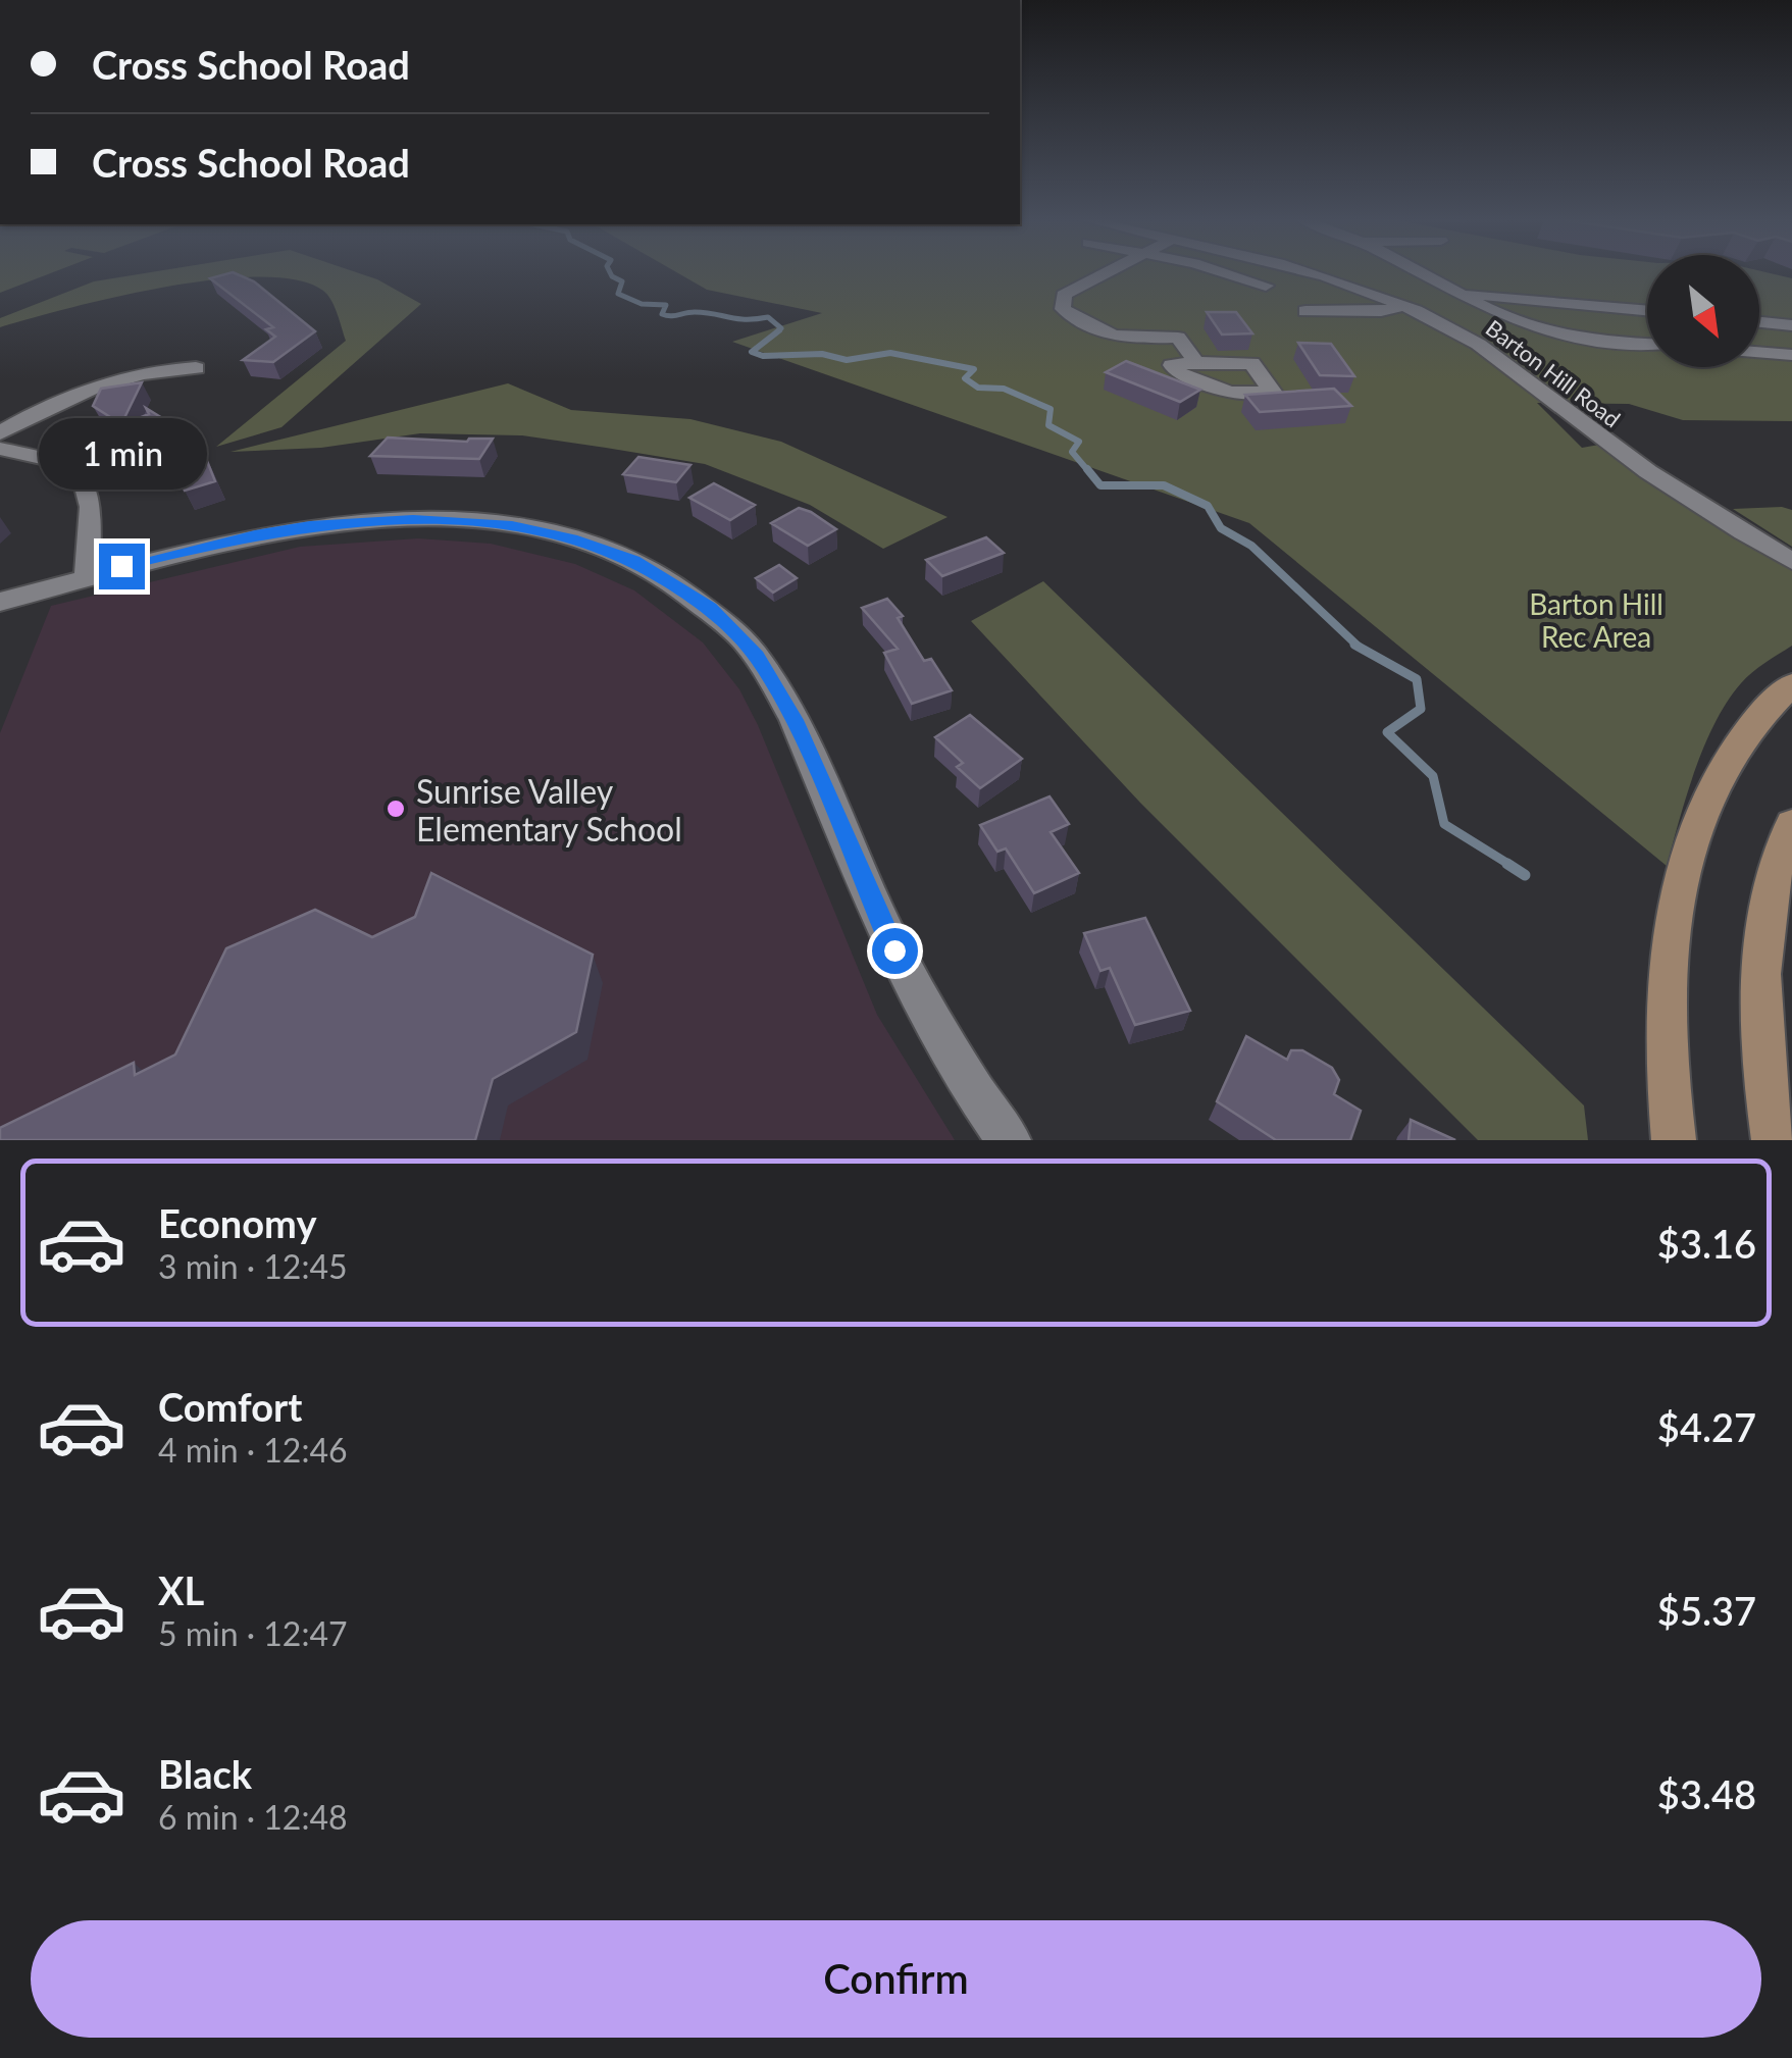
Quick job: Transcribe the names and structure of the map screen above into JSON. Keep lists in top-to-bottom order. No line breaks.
{"streets":{"street":["Barton Hill Road"]},"parks":["Barton Hill Rec Area"],"places":["Sunrise Valley Elementary School"],"north":"bottom right","page":{"banner":["Cross School Road","Cross School Road"],"bubble":"1 min","list":[{"name":"Economy","note":"3 min · 12:45","value":"$3.16"},{"name":"Comfort","note":"4 min · 12:46","value":"$4.27"},{"name":"XL","note":"5 min · 12:47","value":"$5.37"},{"name":"Black","note":"6 min · 12:48","value":"$3.48"}],"buttons":"Confirm"}}
